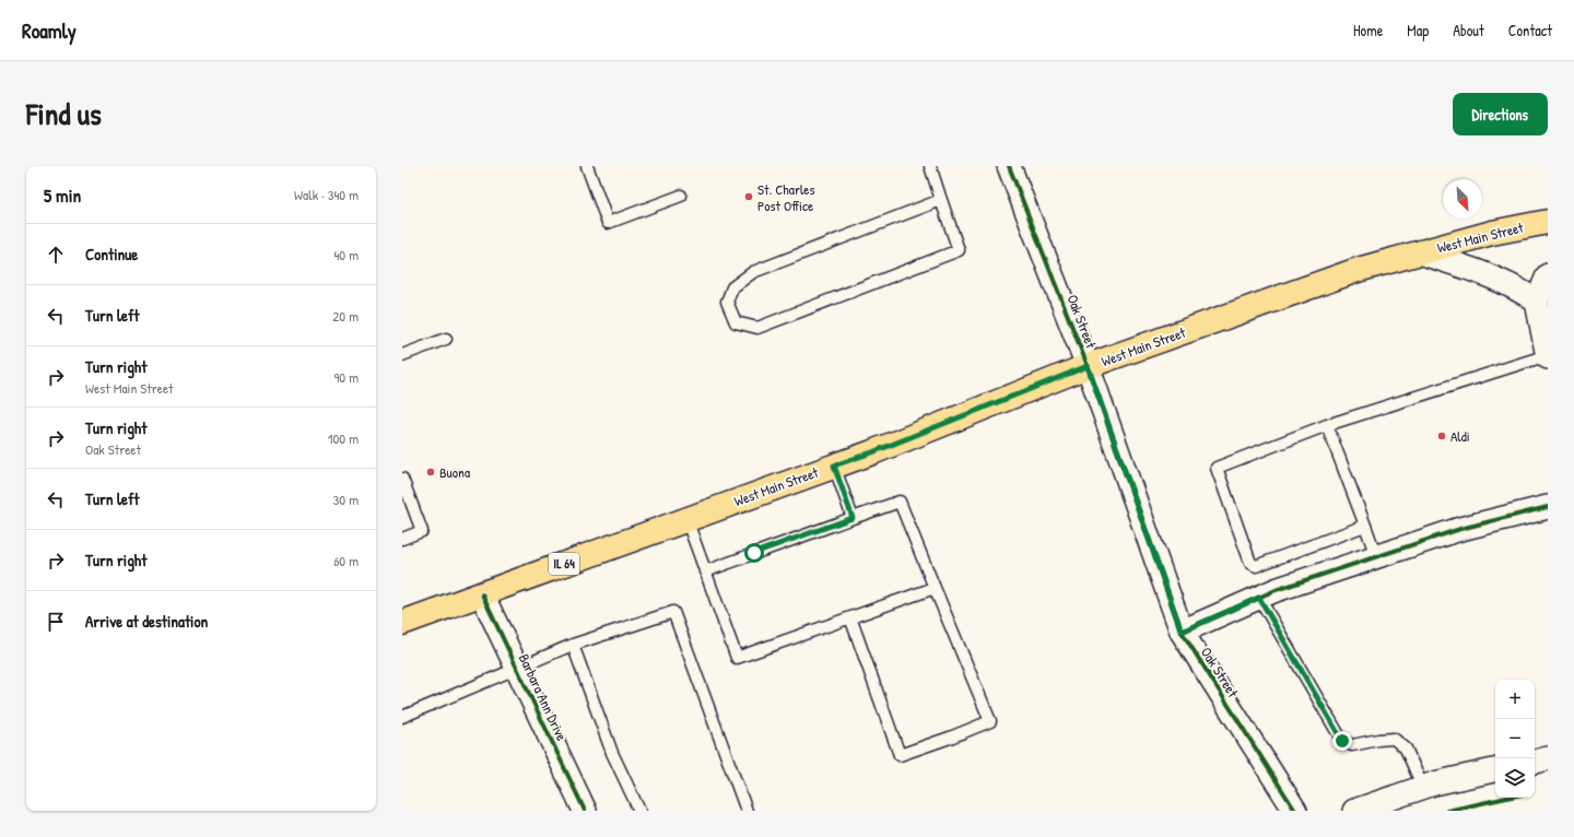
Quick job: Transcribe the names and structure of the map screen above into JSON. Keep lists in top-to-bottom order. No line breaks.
{"streets":{"main road":["West Main Street","IL 64"],"street":["Oak Street","Barbara Ann Drive"]},"crossings":[["West Main Street","Oak Street"],["West Main Street","Barbara Ann Drive"]],"places":["St. Charles Post Office","Aldi","Buona"],"north":"bottom right","page":{"header":"Roamly","nav":["Home","Map","About","Contact"],"title":"Find us","buttons":"Directions","heading":["5 min","Walk · 340 m"],"list":[["Continue","40 m"],["Turn left","20 m"],["Turn right","West Main Street","90 m"],["Turn right","Oak Street","100 m"],["Turn left","30 m"],["Turn right","60 m"],"Arrive at destination"],"map_buttons":["+","−"]}}
